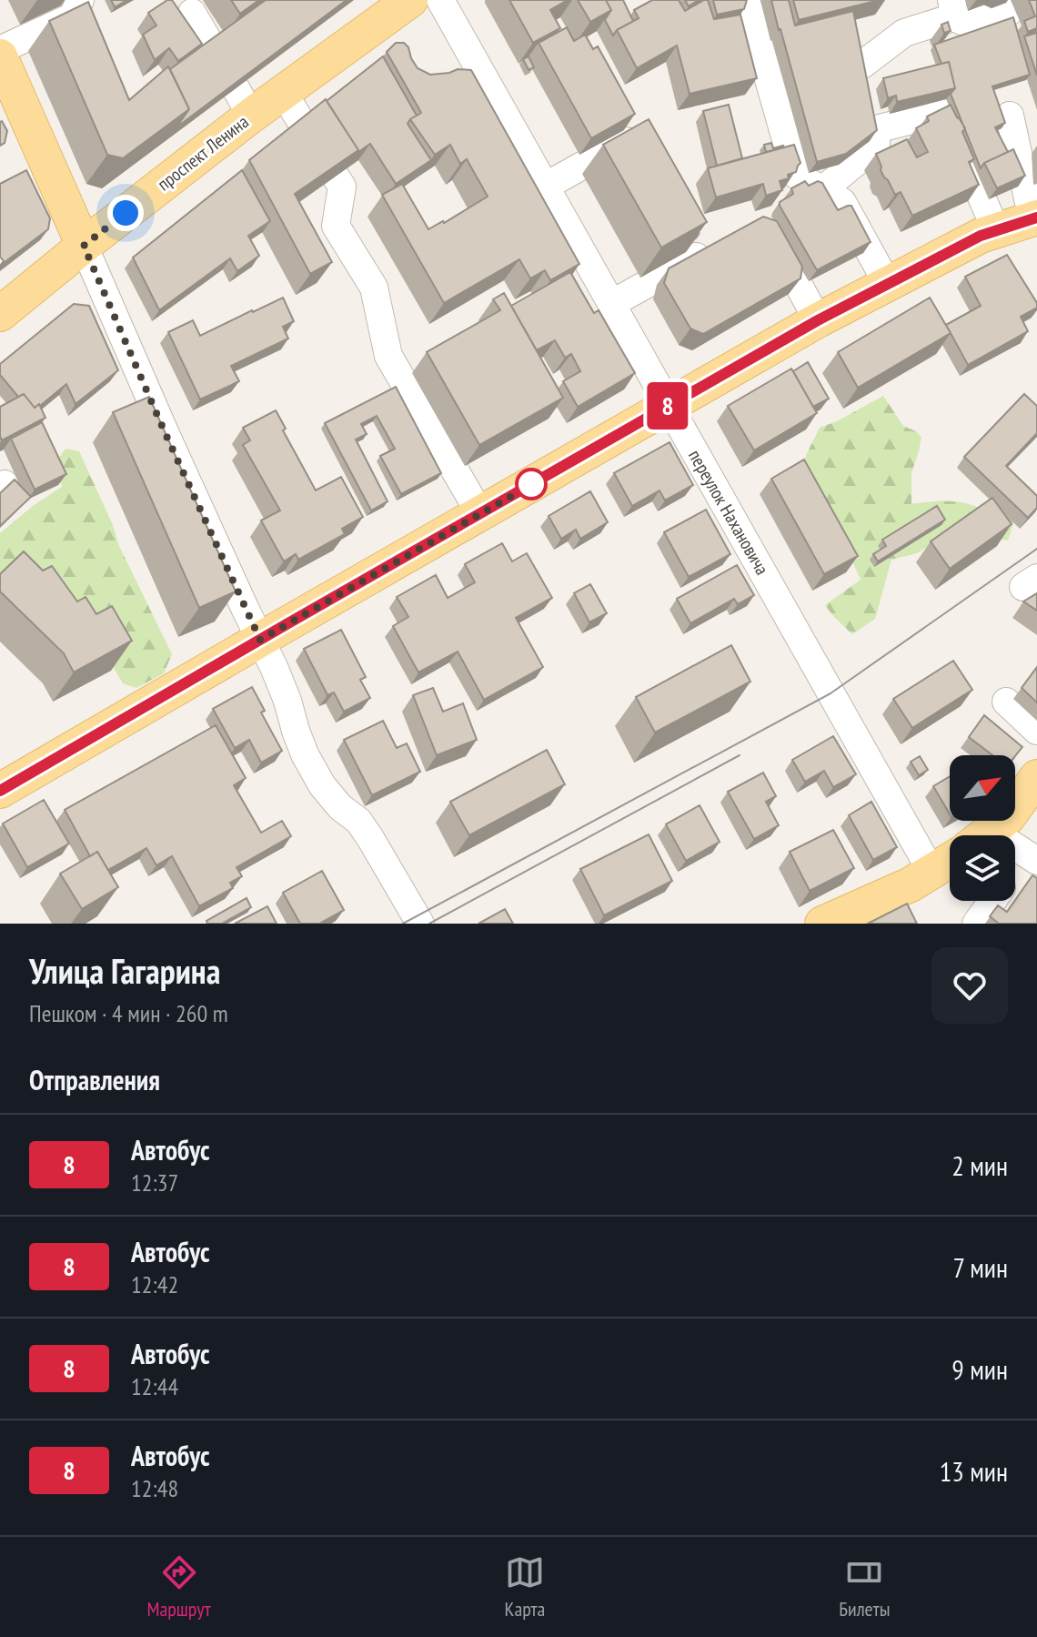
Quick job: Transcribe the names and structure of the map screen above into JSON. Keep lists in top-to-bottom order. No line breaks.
{"streets":{"main road":["проспект Ленина"],"street":["переулок Нахановича"]},"lines":["bus line 8"],"north":"top right","page":{"on_map":"8","heading":[["Улица Гагарина","Пешком · 4 мин · 260 m"],"Отправления"],"list":[{"mark":"8","name":"Автобус","note":"12:37","value":"2 мин"},{"mark":"8","name":"Автобус","note":"12:42","value":"7 мин"},{"mark":"8","name":"Автобус","note":"12:44","value":"9 мин"},{"mark":"8","name":"Автобус","note":"12:48","value":"13 мин"}],"tabs":["Маршрут","Карта","Билеты"]}}
